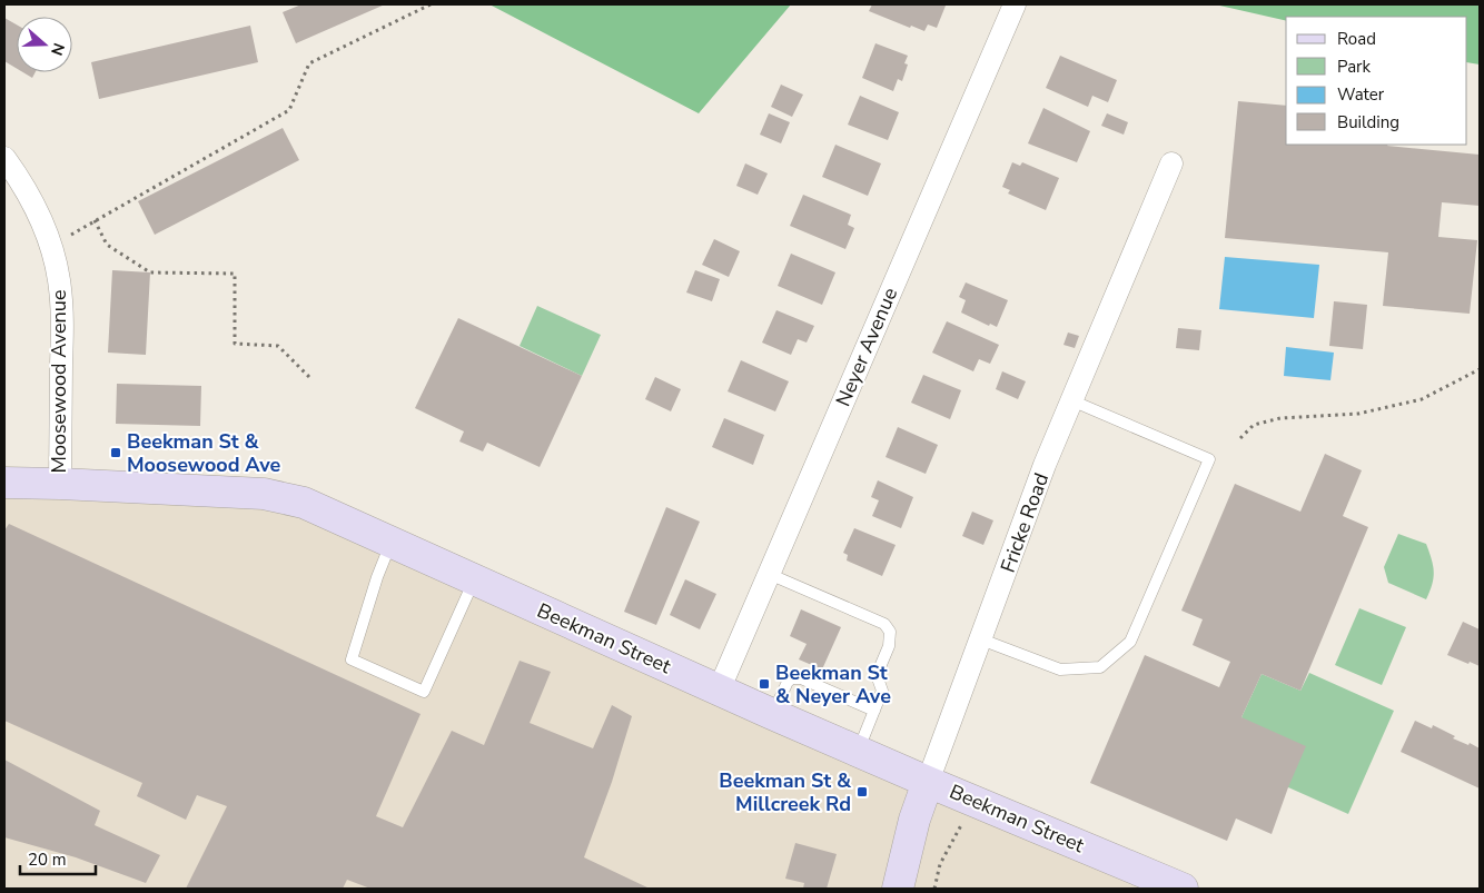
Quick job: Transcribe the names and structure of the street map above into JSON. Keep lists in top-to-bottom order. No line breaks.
{"streets":{"main road":["Fricke Road","Beekman Street"],"street":["Neyer Avenue","Moosewood Avenue"]},"crossings":[["Neyer Avenue","Beekman Street"],["Moosewood Avenue","Beekman Street"],["Fricke Road","Beekman Street"]],"places":{"transit":["Beekman St & Moosewood Ave","Beekman St & Neyer Ave","Beekman St & Millcreek Rd"]},"legend":["Road","Park","Water","Building"],"scale_bar":"20 m","north":"right"}
